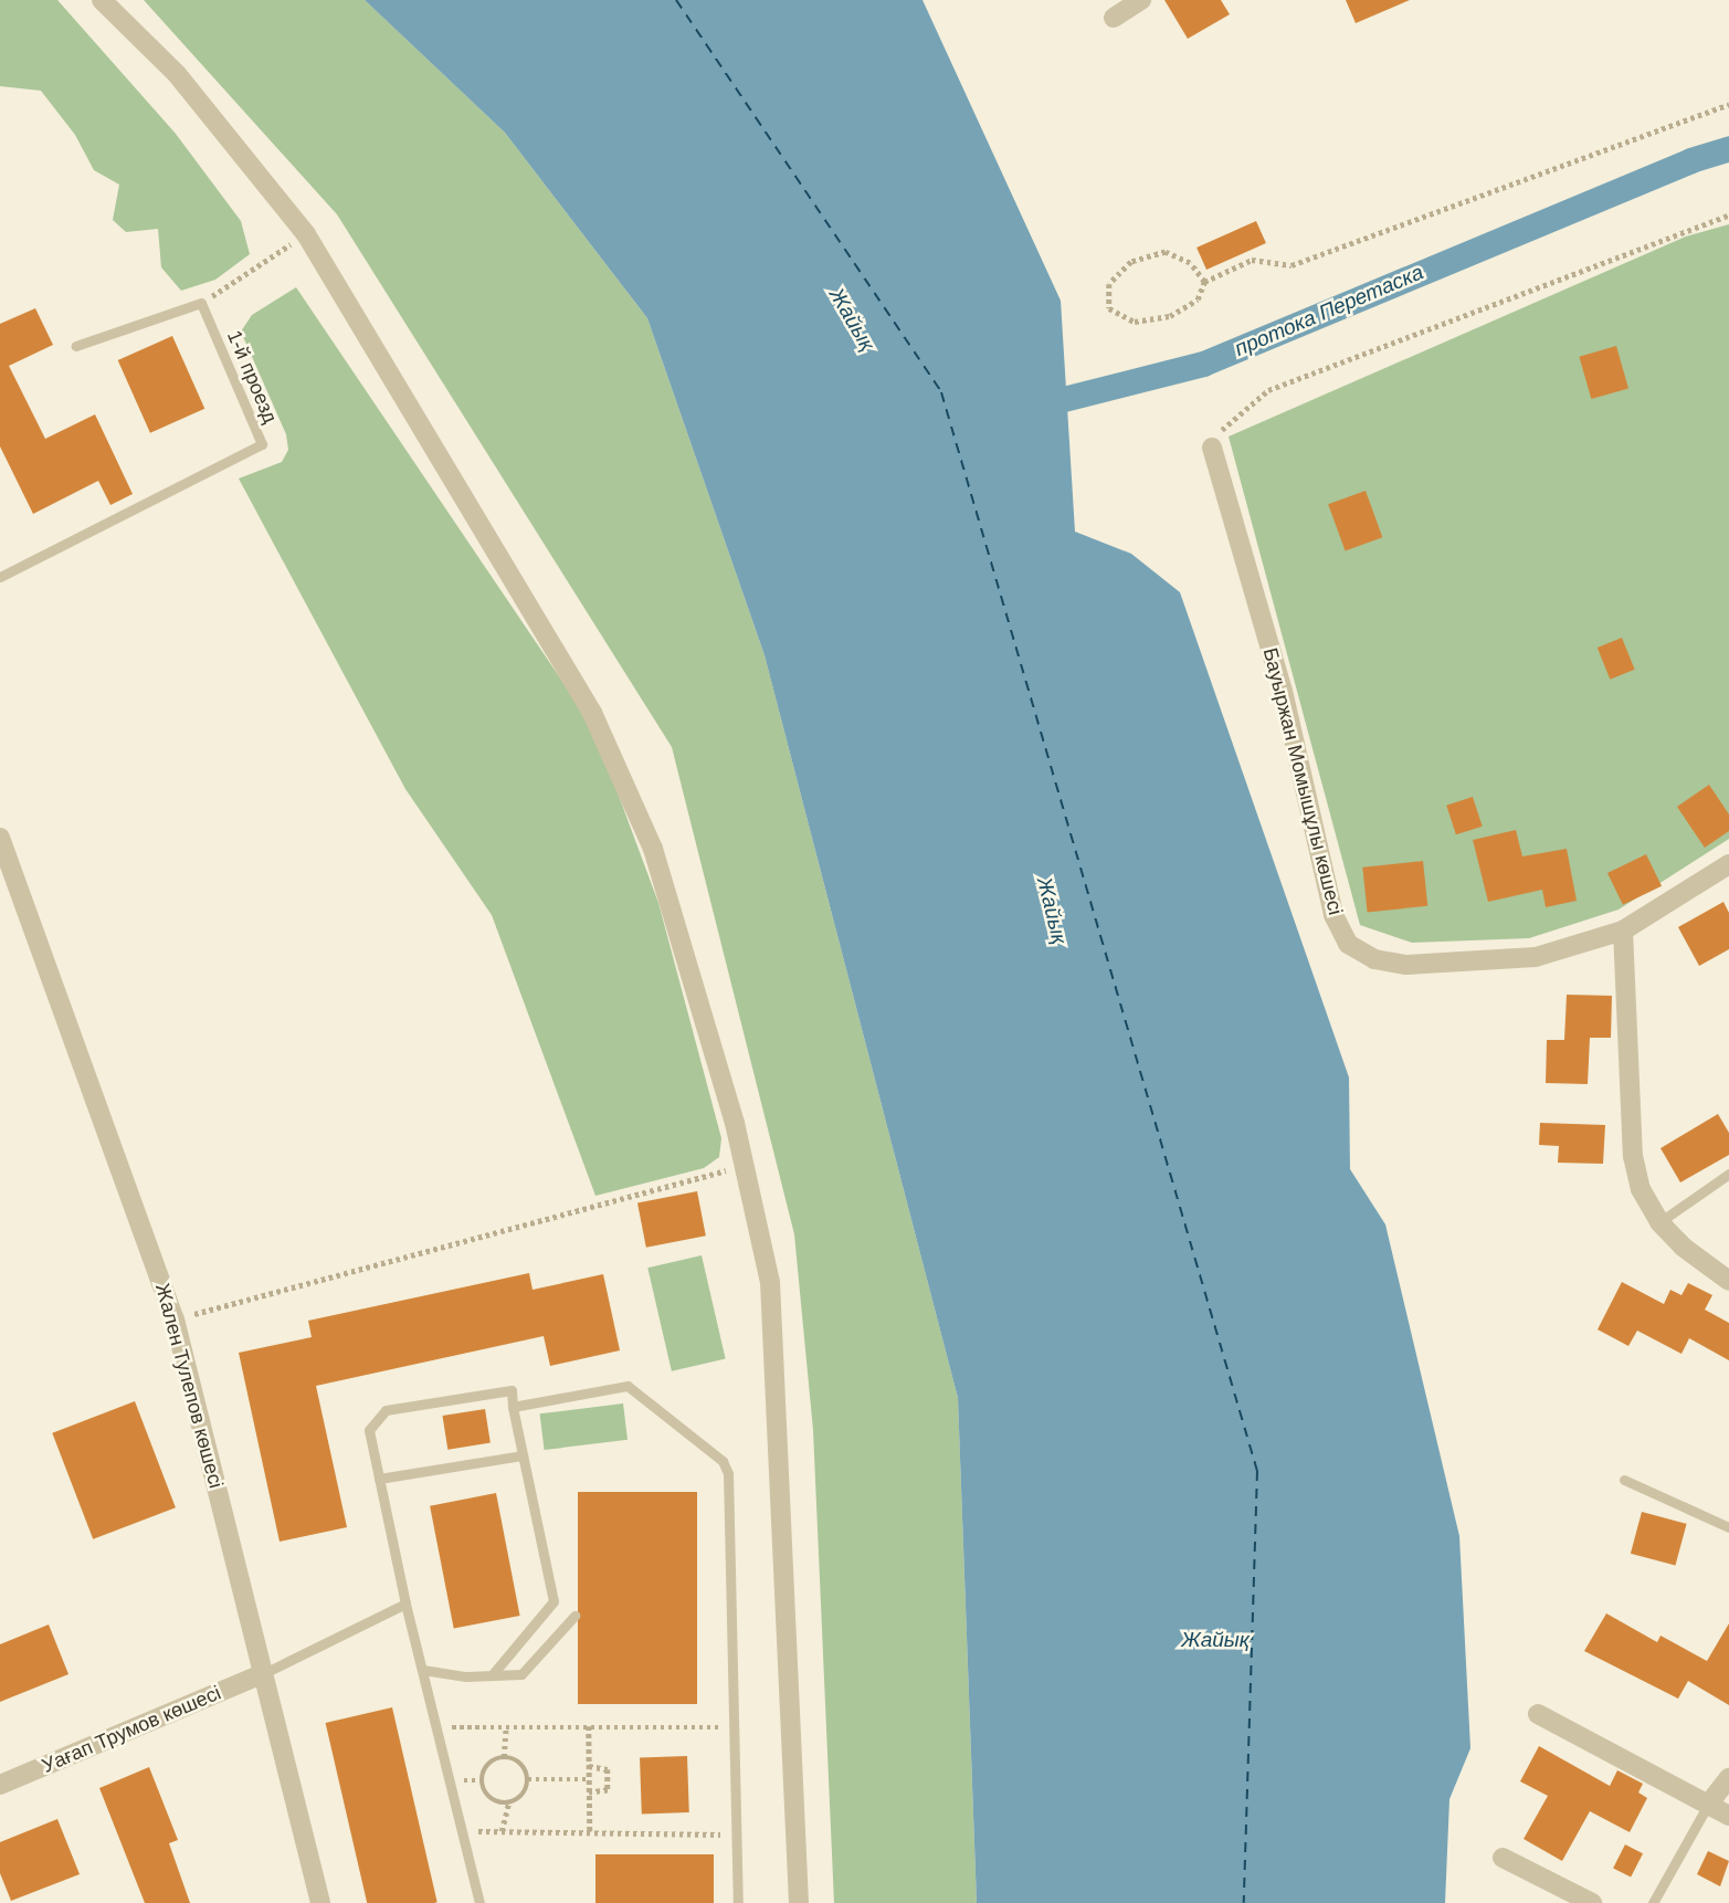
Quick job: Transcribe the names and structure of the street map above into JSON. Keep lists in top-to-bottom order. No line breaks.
{"streets":{"street":["Бауыржан Момышұлы көшесі","Жален Тулепов көшесі","Уағап Трумов көшесі"],"lane":["1-й проезд"]},"crossings":[["Жален Тулепов көшесі","Уағап Трумов көшесі"]],"water":["протока Перетаска","Жайық"]}
